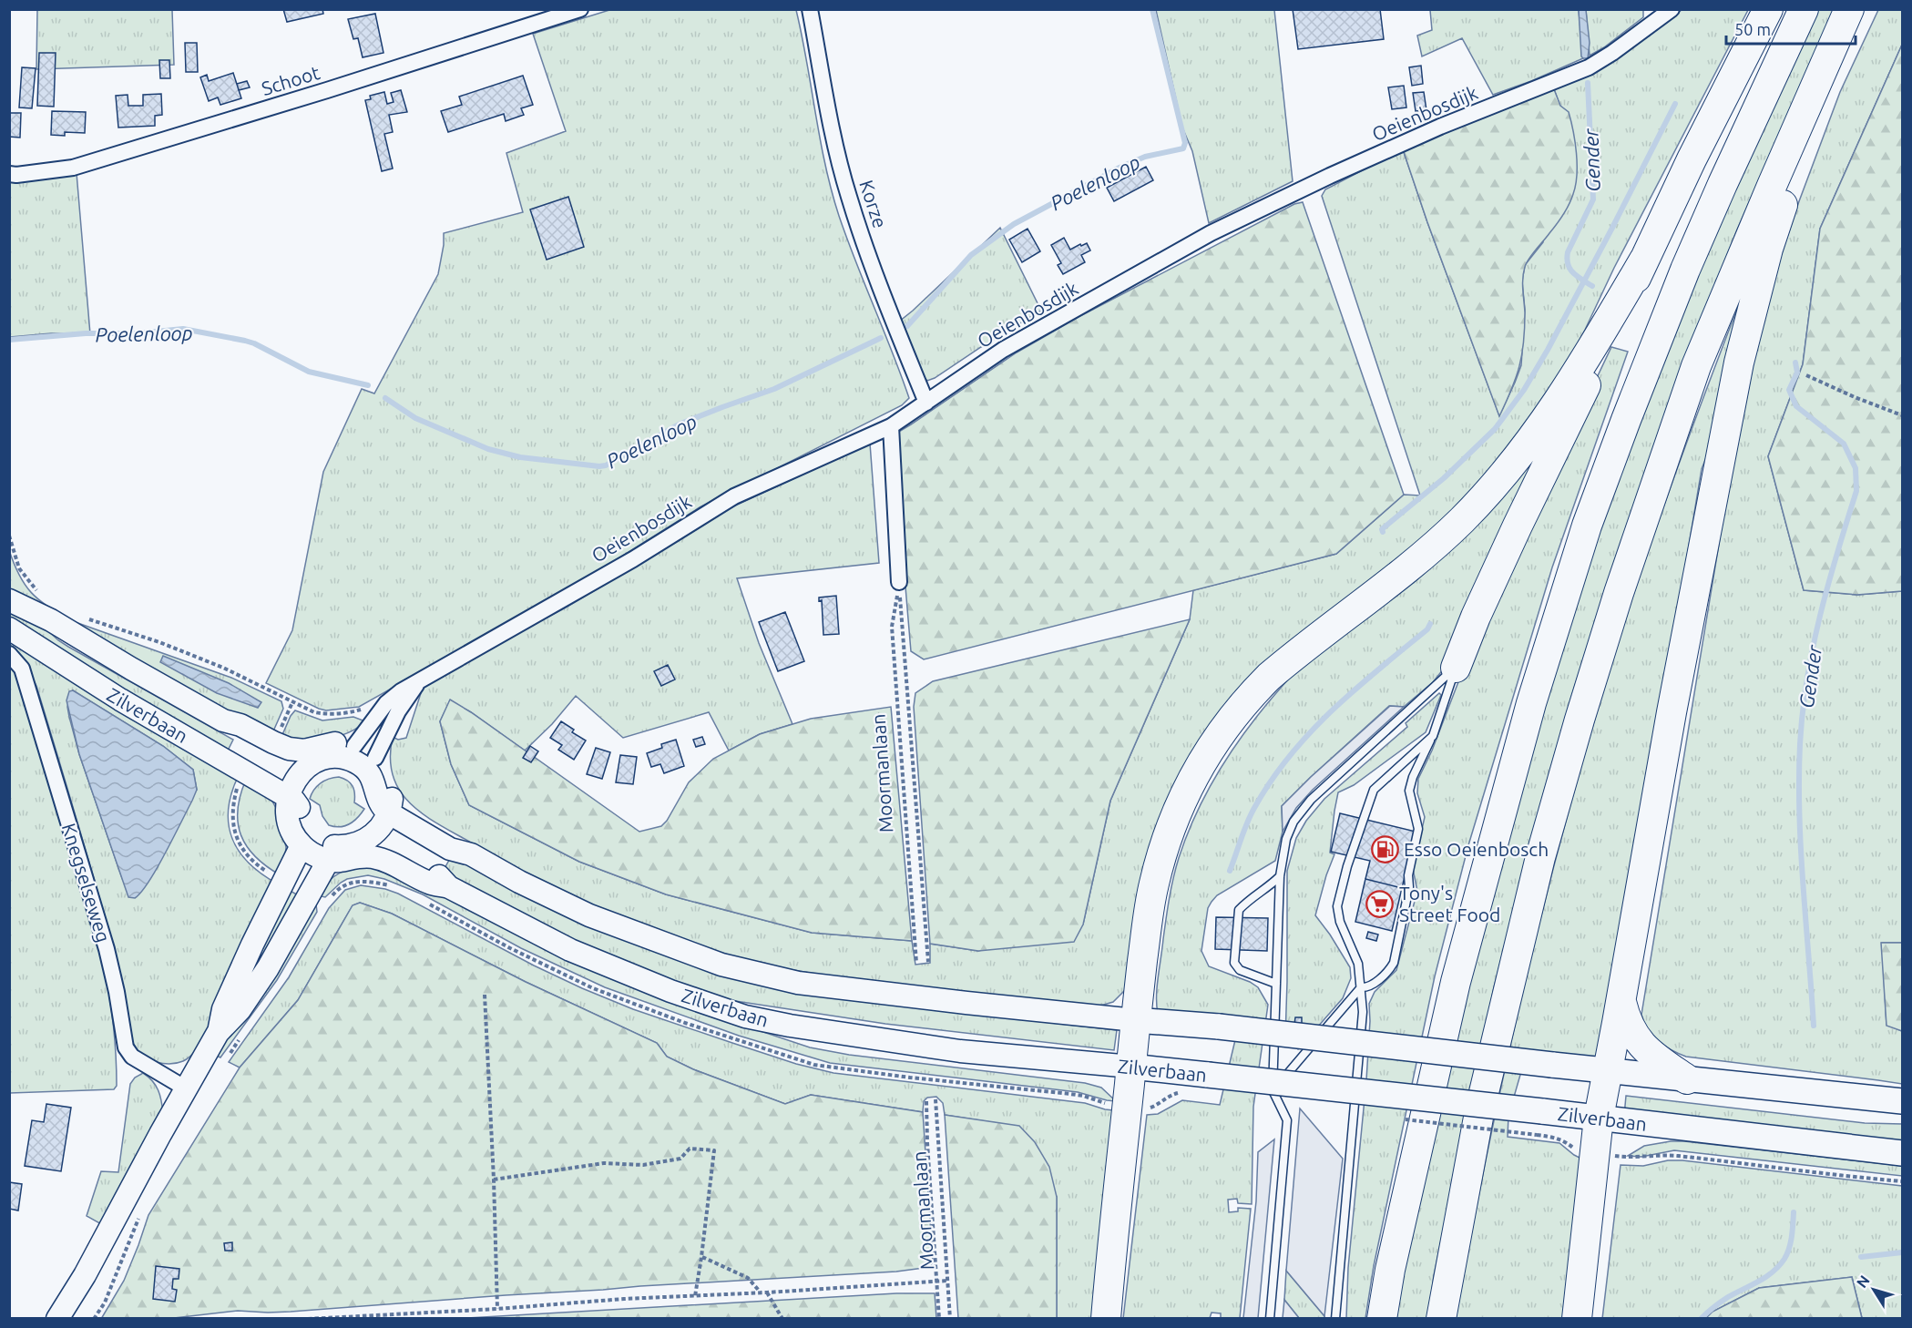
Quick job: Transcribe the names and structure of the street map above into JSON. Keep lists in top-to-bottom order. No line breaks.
{"streets":{"main road":["Zilverbaan"],"street":["Schoot","Oeienbosdijk","Korze","Knegselseweg"],"path":["Moormanlaan"]},"crossings":[["Oeienbosdijk","Korze"]],"water":["Gender","Poelenloop"],"places":{"fuel station":["Esso Oeienbosch"],"supermarket":["Tony's Street Food"]},"scale_bar":"50 m","north":"top left"}
